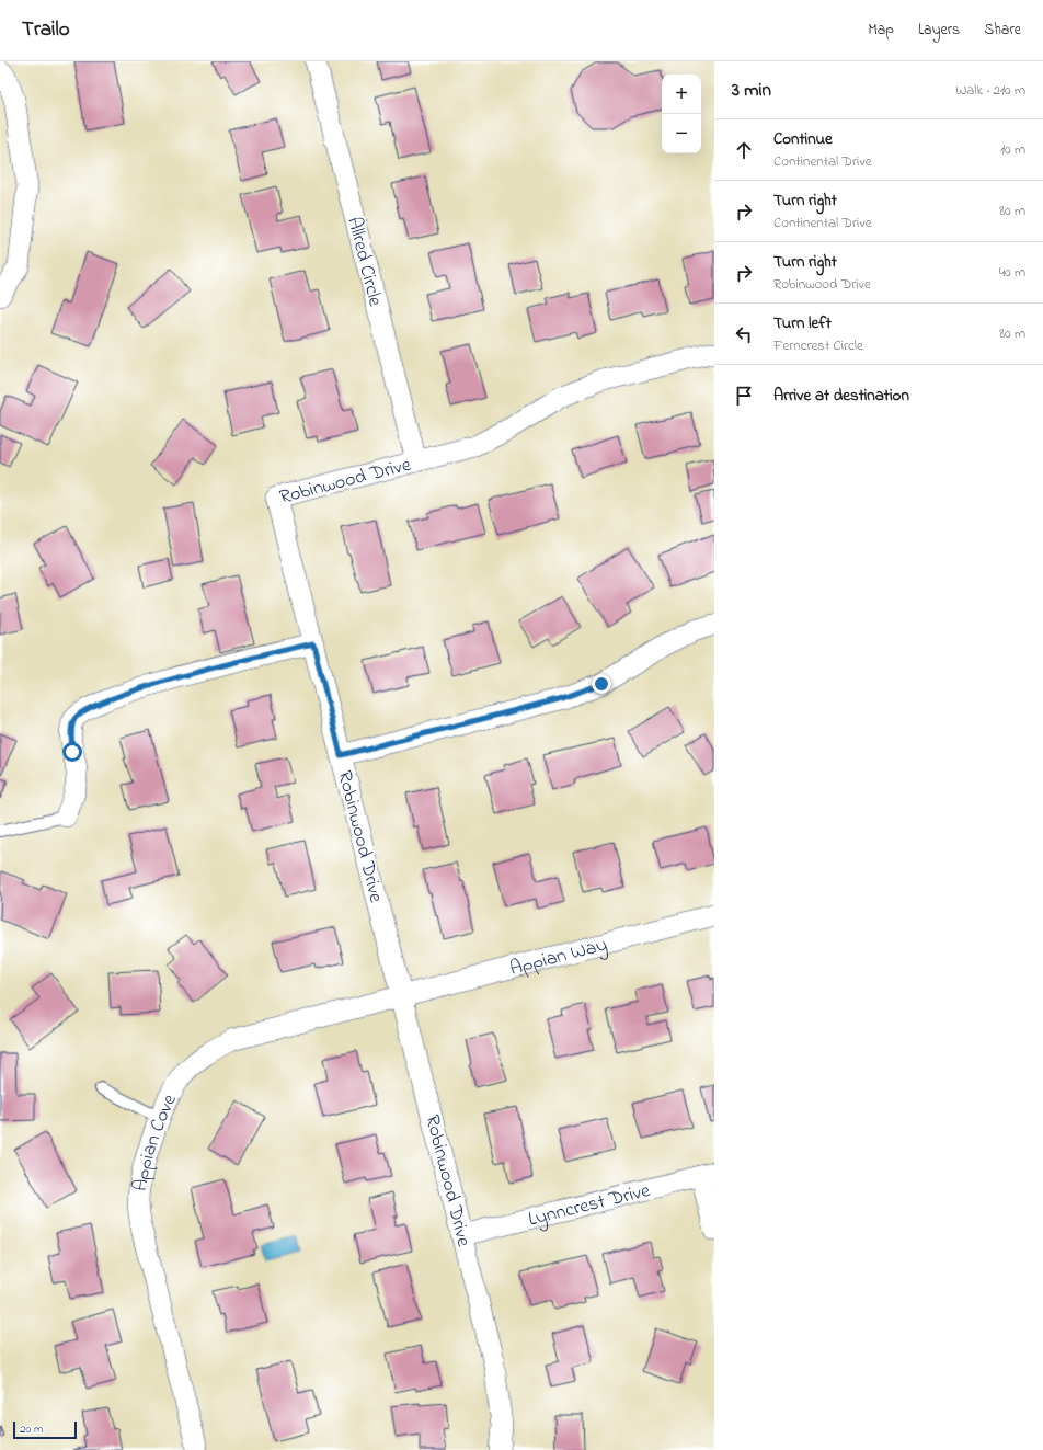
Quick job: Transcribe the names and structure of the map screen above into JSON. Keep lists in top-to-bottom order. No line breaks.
{"streets":{"street":["Allred Circle","Robinwood Drive","Appian Way","Appian Cove","Lynncrest Drive"]},"crossings":[["Allred Circle","Robinwood Drive"],["Robinwood Drive","Appian Way"],["Robinwood Drive","Appian Cove"],["Robinwood Drive","Lynncrest Drive"],["Appian Way","Appian Cove"]],"scale_bar":"20 m","page":{"header":"Trailo","nav":["Map","Layers","Share"],"heading":["3 min","Walk · 210 m"],"map_buttons":["+","−"],"list":[["Continue","Continental Drive","10 m"],["Turn right","Continental Drive","80 m"],["Turn right","Robinwood Drive","40 m"],["Turn left","Ferncrest Circle","80 m"],"Arrive at destination"],"scale":"20 m"}}
